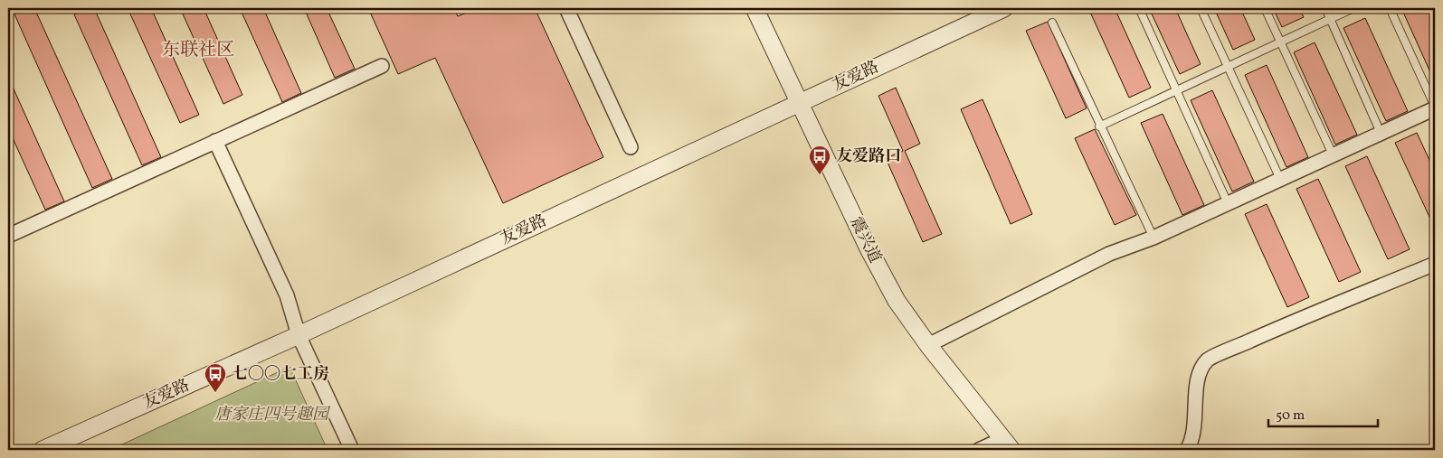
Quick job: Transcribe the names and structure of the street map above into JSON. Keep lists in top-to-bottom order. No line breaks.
{"streets":{"street":["友爱路","震兴道"]},"crossings":[["友爱路","震兴道"]],"districts":["东联社区"],"parks":["唐家庄四号趣园"],"places":{"bus stop":["友爱路口","七〇〇七工房"]},"scale_bar":"50 m"}
